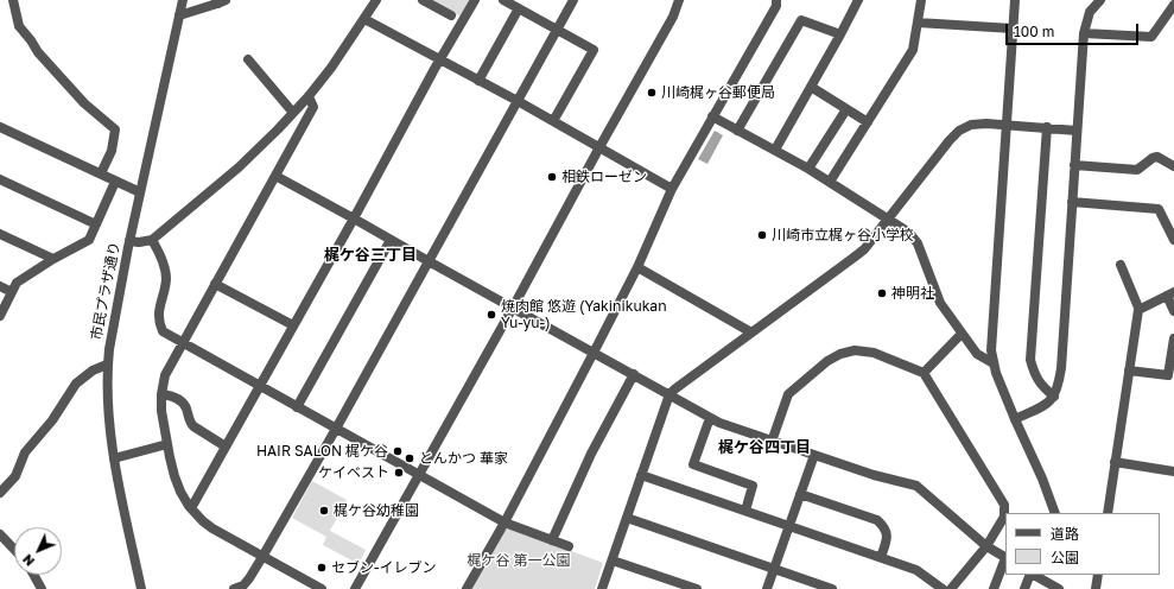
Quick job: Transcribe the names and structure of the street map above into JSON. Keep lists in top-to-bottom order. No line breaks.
{"streets":{"street":["市民プラザ通り"]},"districts":["梶ケ谷三丁目","梶ケ谷四丁目"],"parks":["梶ケ谷 第一公園"],"places":["川崎梶ヶ谷郵便局","相鉄ローゼン","川崎市立梶ヶ谷小学校","神明社","焼肉館 悠遊 (Yakinikukan Yu-yu-)","HAIR SALON 梶ケ谷","とんかつ 華家","ケイベスト","梶ケ谷幼稚園","セブン-イレブン"],"legend":["道路","公園"],"scale_bar":"100 m","north":"bottom left"}
